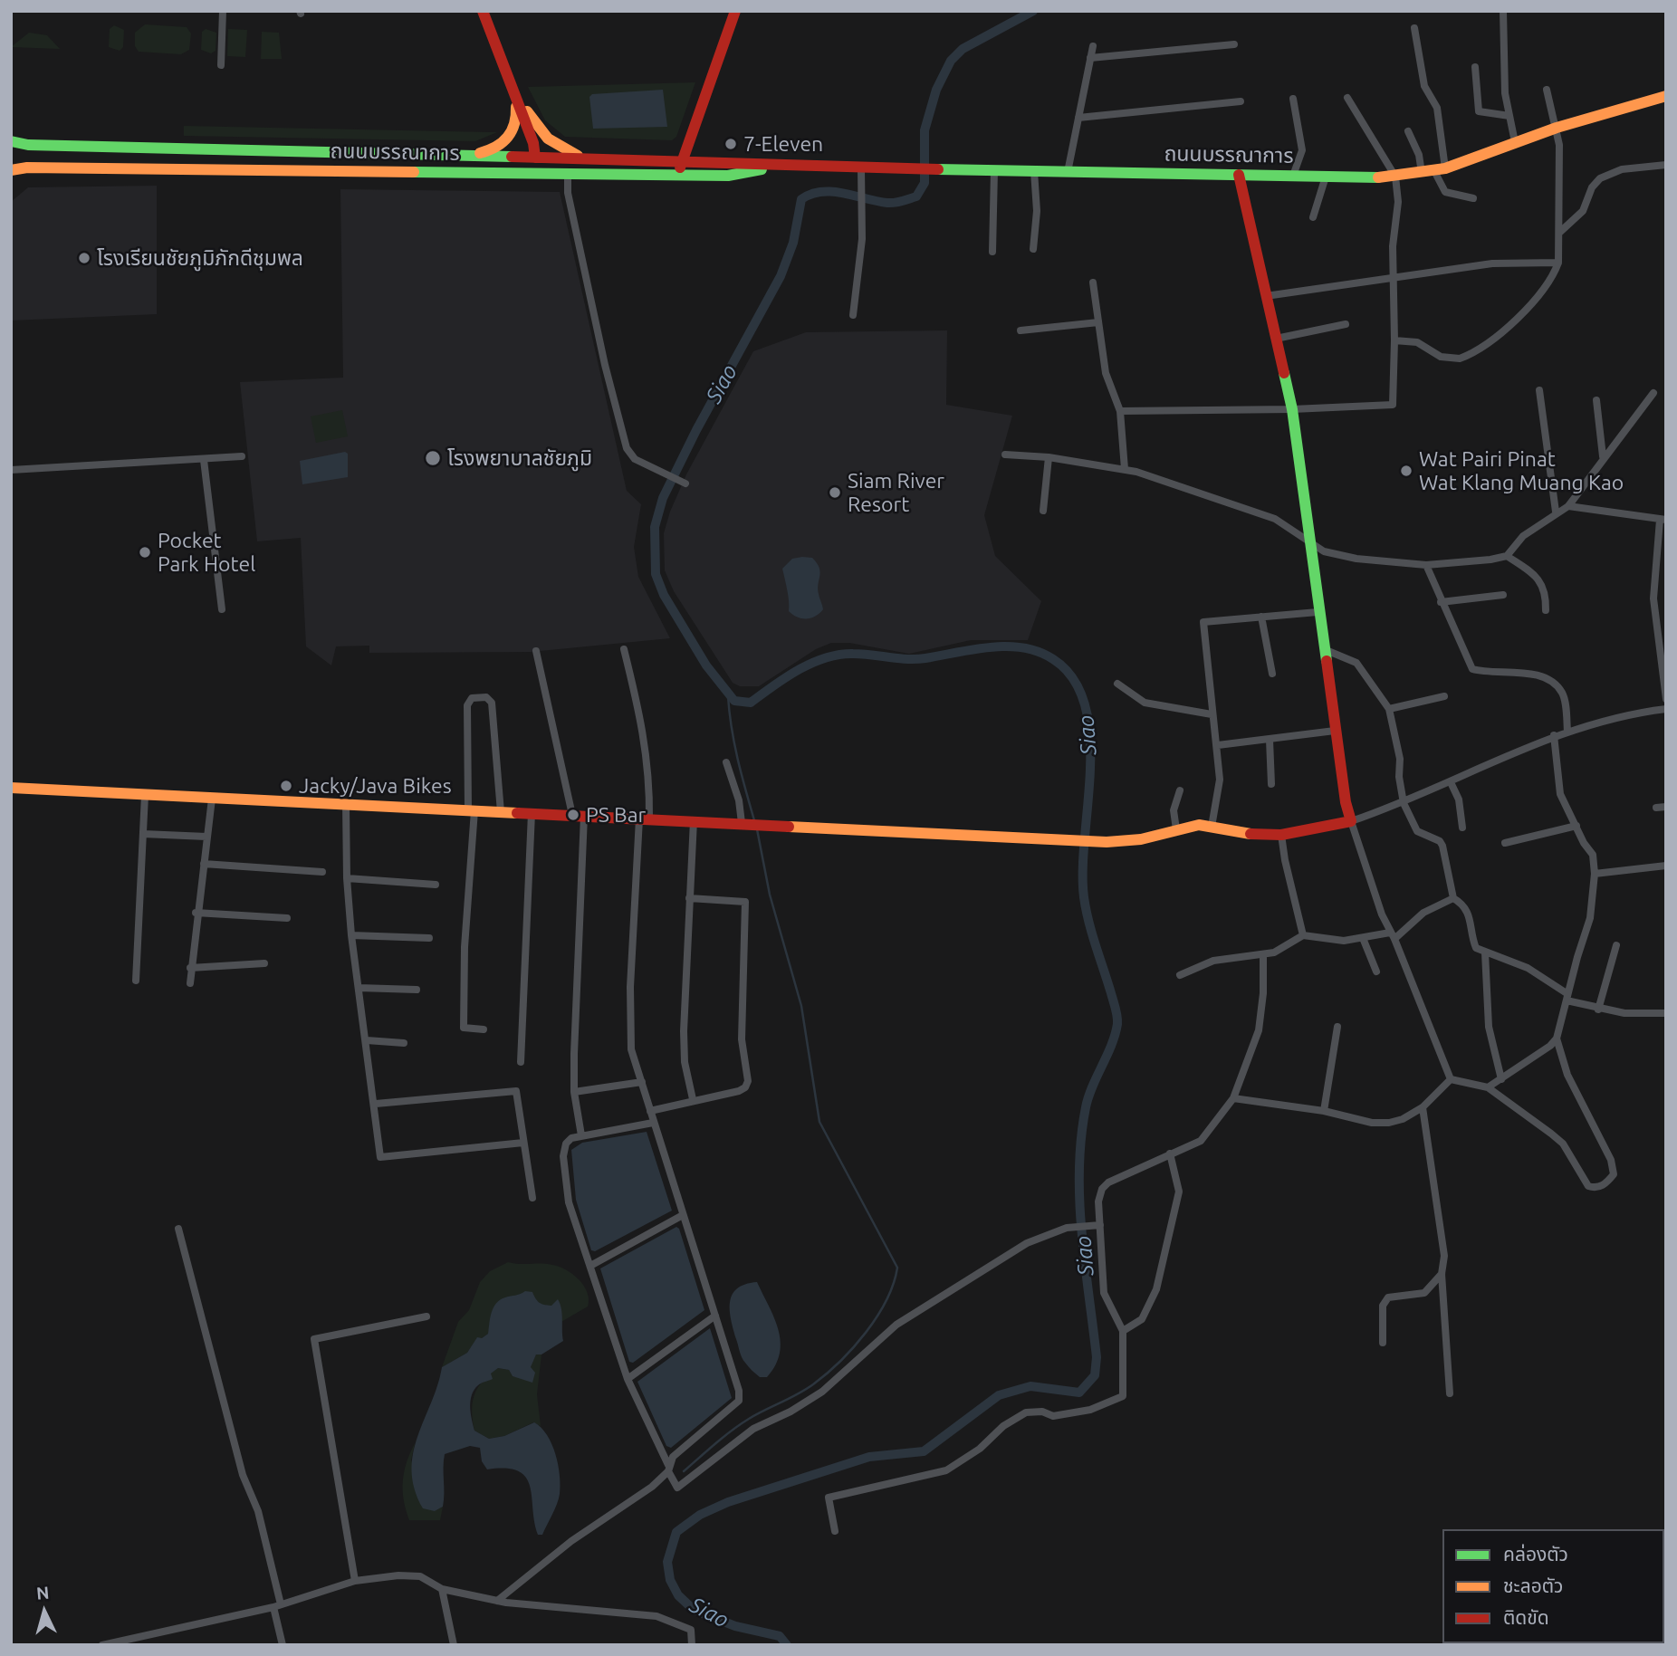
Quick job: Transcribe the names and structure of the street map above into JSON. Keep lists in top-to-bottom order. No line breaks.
{"streets":{"street":["ถนนบรรณาการ"]},"water":["Siao"],"places":["7-Eleven","โรงเรียนชัยภูมิภักดีชุมพล","โรงพยาบาลชัยภูมิ","Wat Pairi Pinat Wat Klang Muang Kao","Siam River Resort","Pocket Park Hotel","Jacky/Java Bikes","PS Bar"],"legend":["คล่องตัว","ชะลอตัว","ติดขัด"],"north":"top"}
